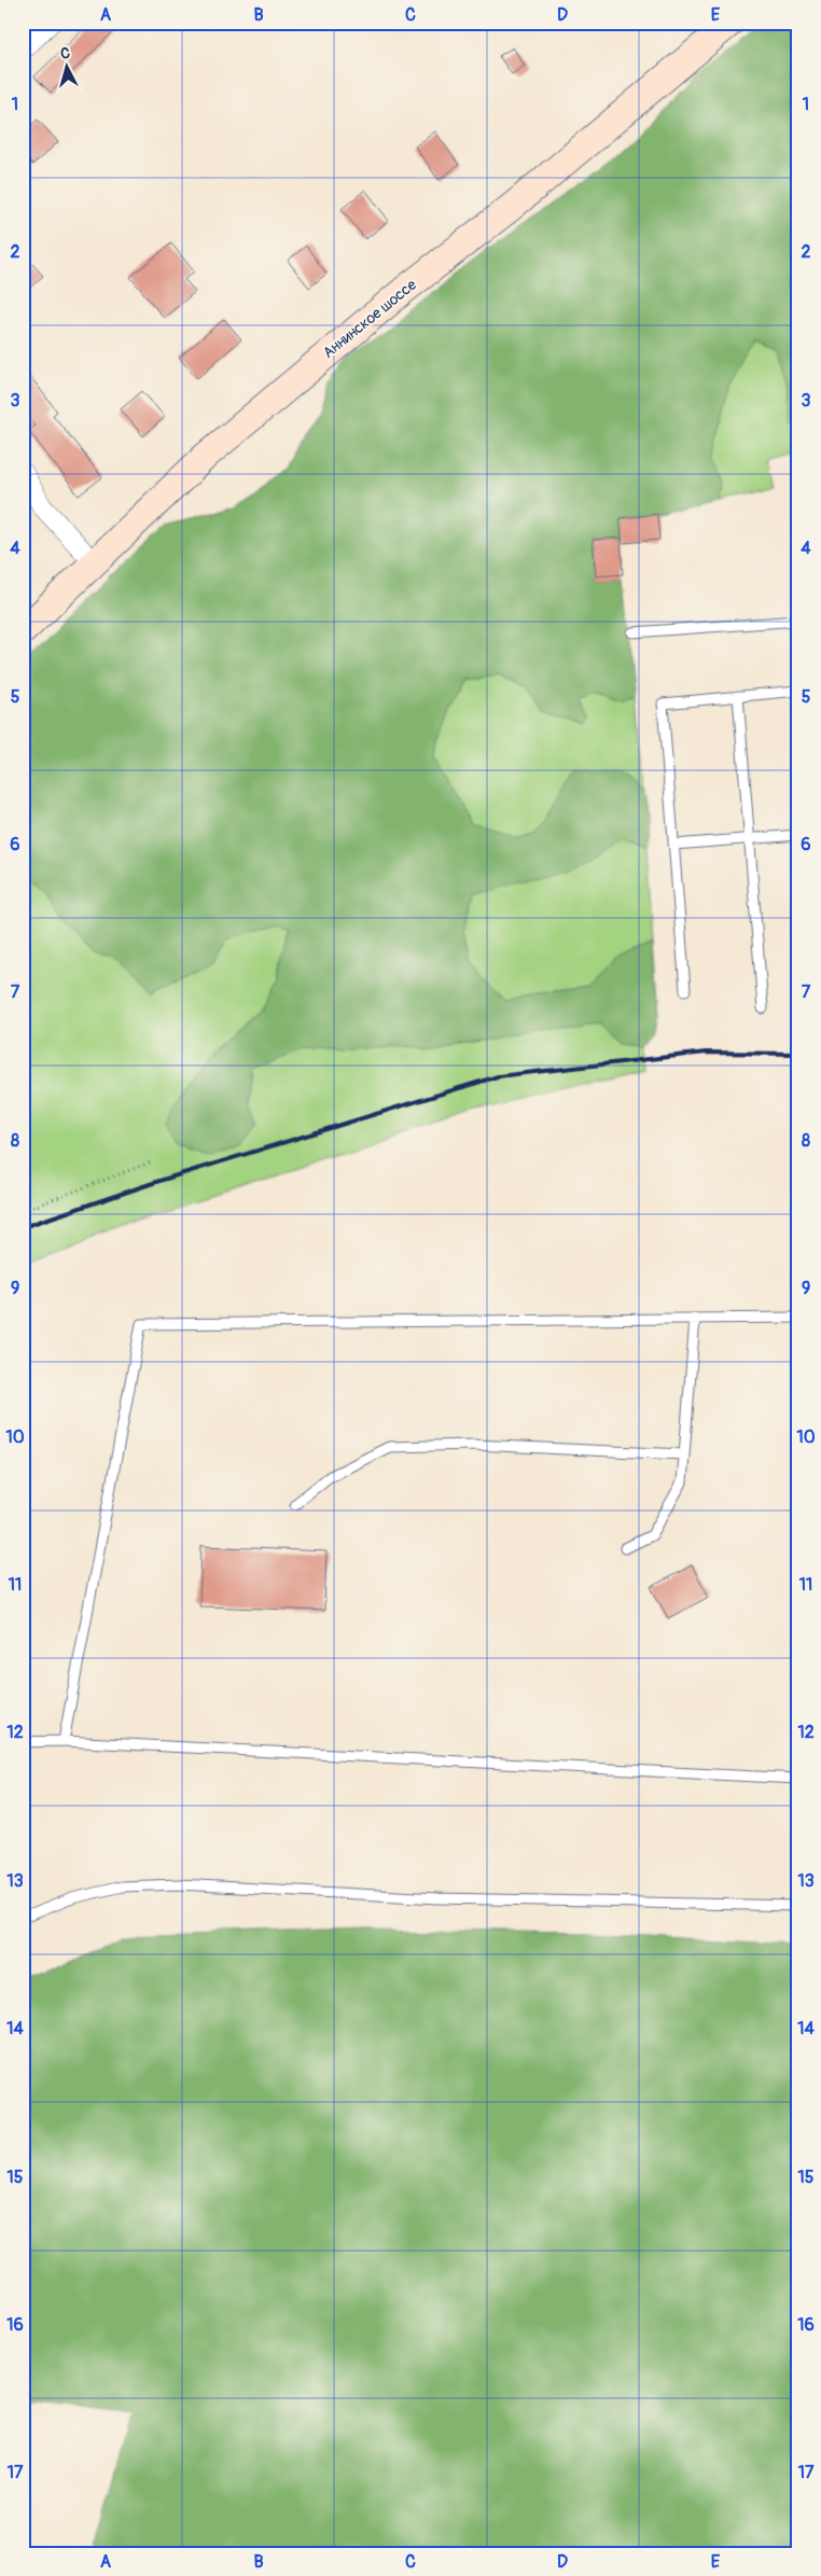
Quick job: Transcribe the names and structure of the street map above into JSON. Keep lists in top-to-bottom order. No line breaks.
{"streets":{"main road":["Аннинское шоссе"]},"north":"top","grid":{"columns":["A","B","C","D","E"],"rows":["1","2","3","4","5","6","7","8","9","10","11","12","13","14","15","16","17"]}}
